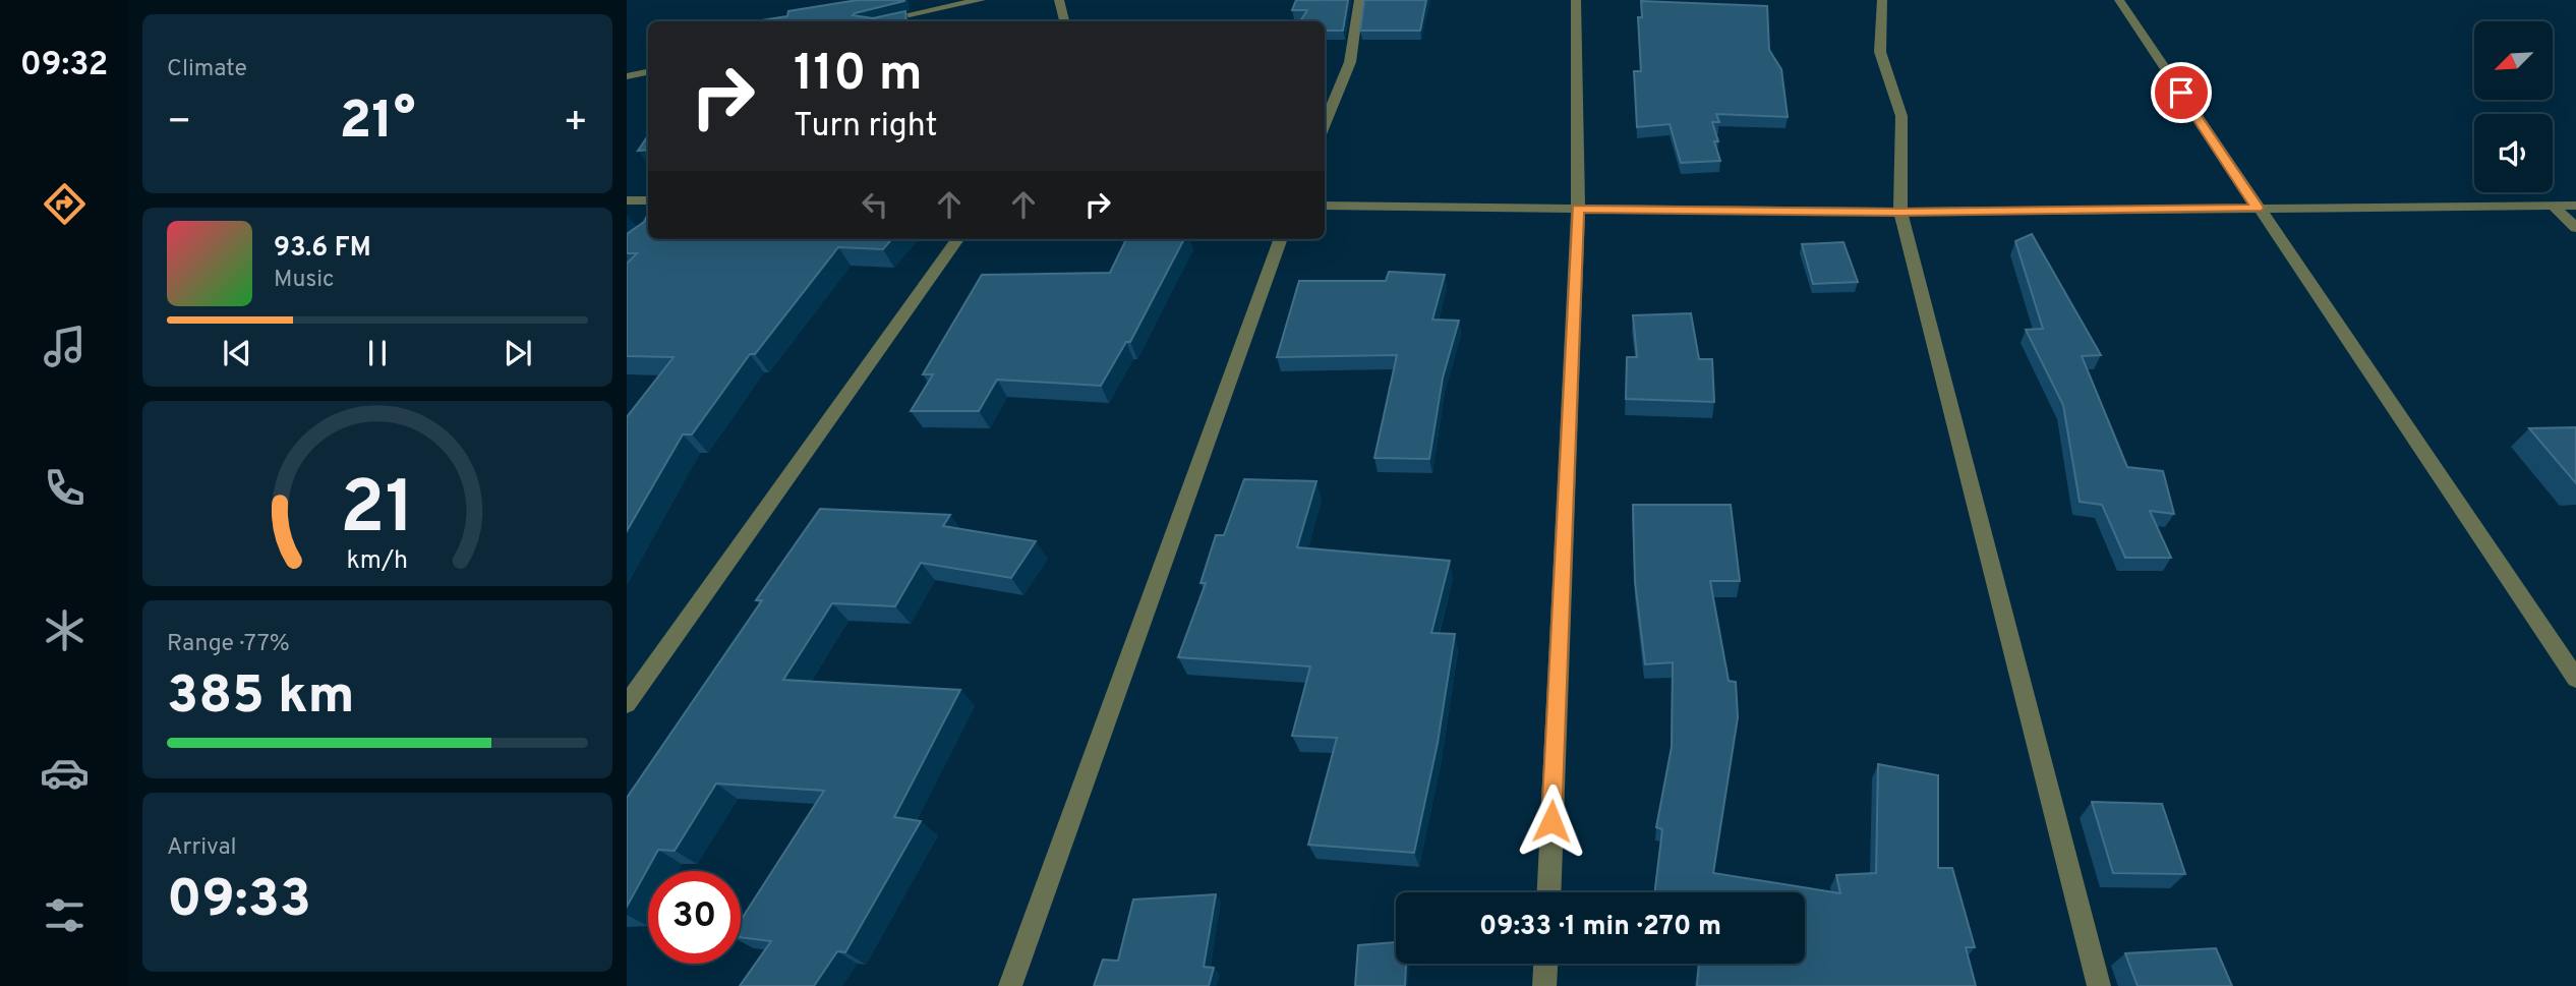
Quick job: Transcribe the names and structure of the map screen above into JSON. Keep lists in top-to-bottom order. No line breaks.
{"north":"bottom left","page":{"tabs":"09:32","tile":["Climate",["Range · 77%","385 km"],["Arrival","09:33"]],"turn":["110 m","Turn right"],"heat":["−","21°","+"],"song":["93.6 FM","Music"],"limit":"30","trip":"09:33 · 1 min · 270 m","gauge":["21","km/h"]}}
